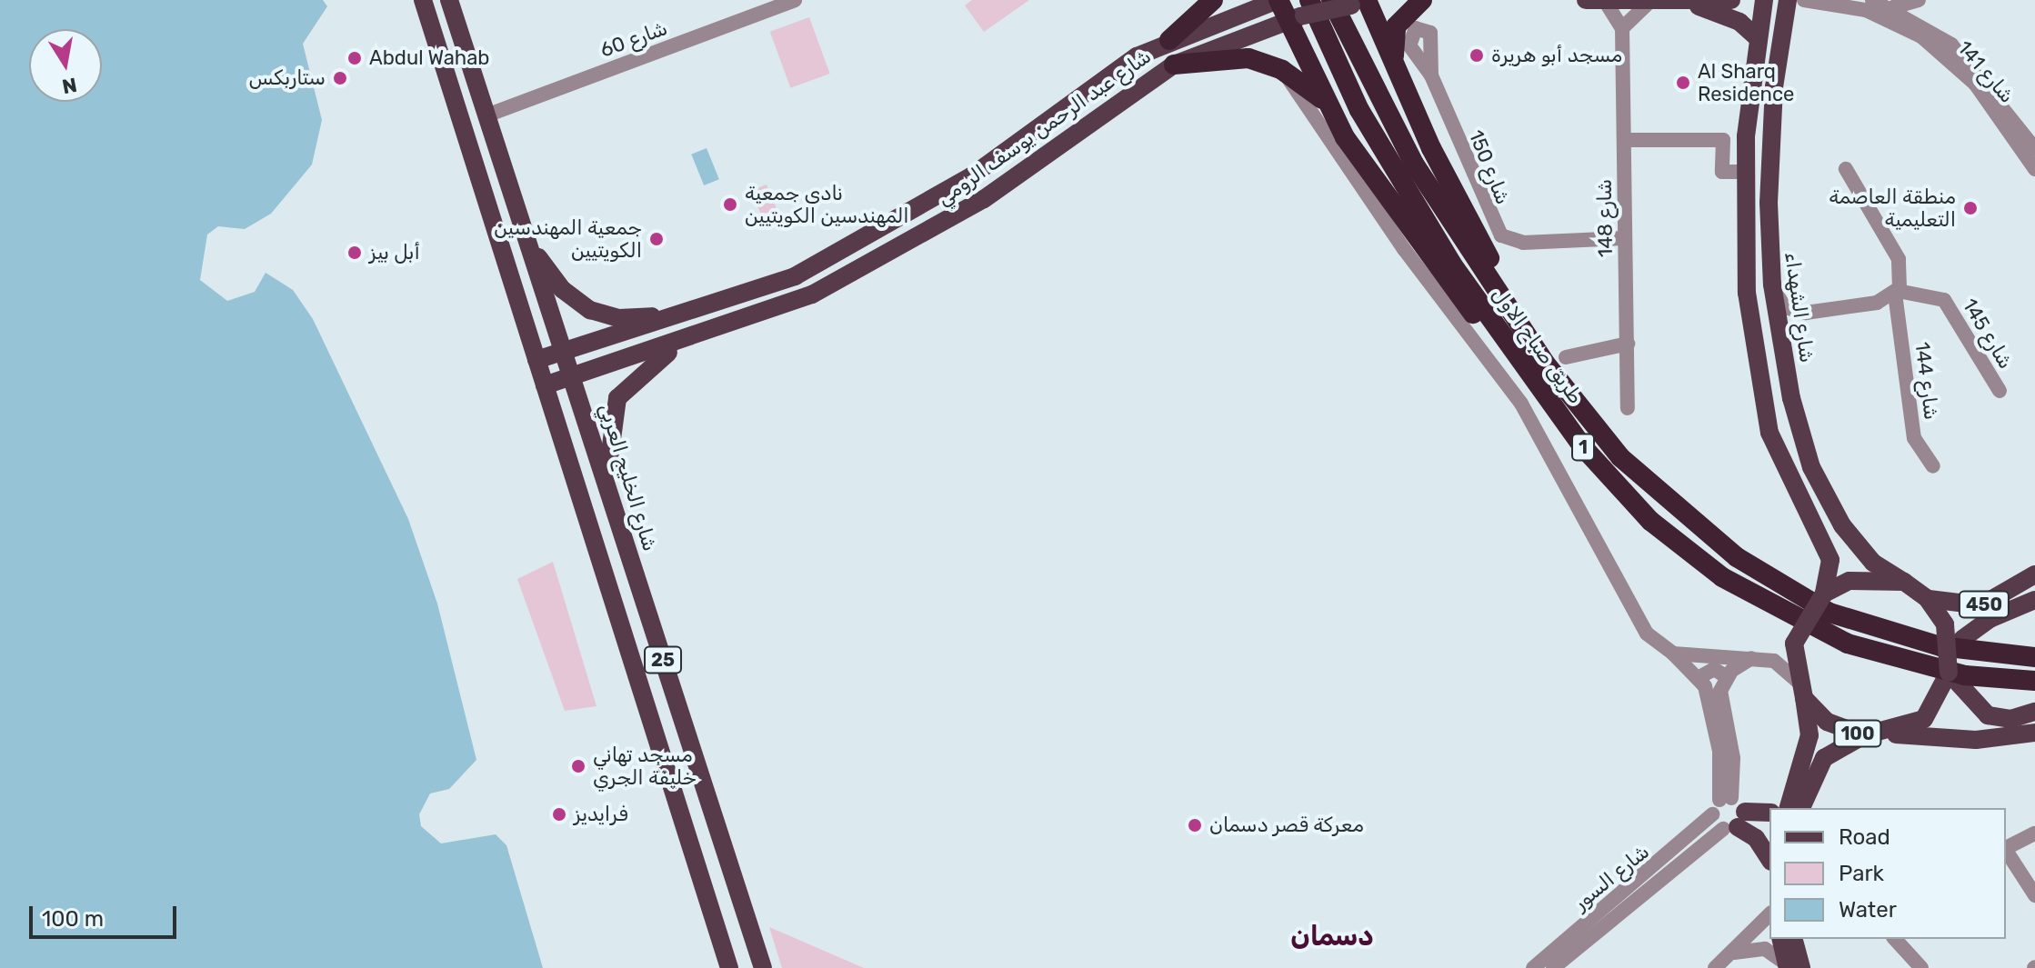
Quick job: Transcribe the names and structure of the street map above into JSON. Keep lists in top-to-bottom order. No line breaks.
{"streets":{"highway":["طريق صباح الاول","1"],"main road":["شارع عبد الرحمن يوسف الرومي","شارع الشهداء","شارع الخليج العربي","450","25","100"],"street":["شارع 60","شارع 141","شارع 150","شارع 148","شارع 145","شارع 144","شارع السور"]},"crossings":[["شارع 60","شارع الخليج العربي"],["شارع عبد الرحمن يوسف الرومي","طريق صباح الاول"],["شارع عبد الرحمن يوسف الرومي","شارع الخليج العربي"],["شارع عبد الرحمن يوسف الرومي","25"],["شارع 150","شارع 148"],["شارع الشهداء","450"],["شارع الشهداء","100"],["شارع 145","شارع 144"],["450","100"]],"districts":["دسمان"],"places":["مسجد أبو هريرة","Abdul Wahab","ستاربكس","Al Sharq Residence","نادي جمعية المهندسين الكويتيين","منطقة العاصمة التعليمية","جمعية المهندسين الكويتيين","أبل بيز","مسجد تهاني خليفة الجري","فرايديز","معركة قصر دسمان"],"legend":["Road","Park","Water"],"scale_bar":"100 m","north":"bottom"}
